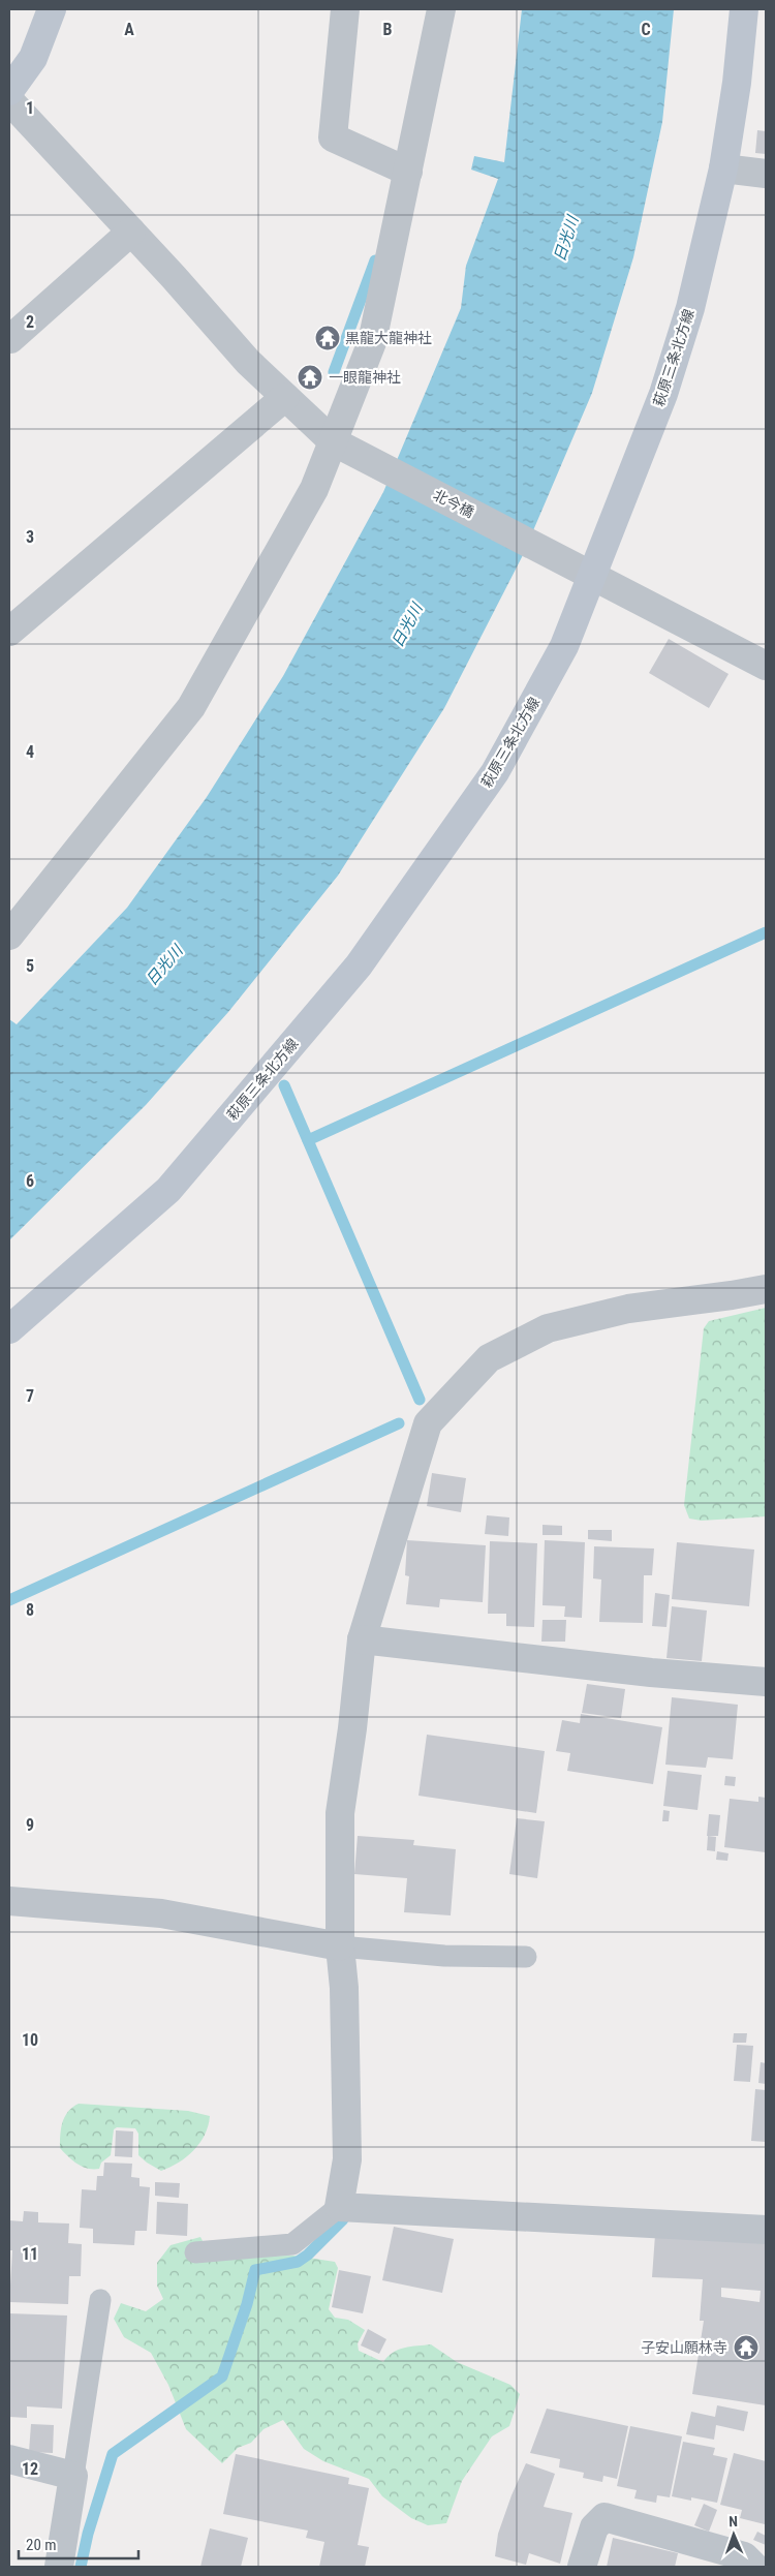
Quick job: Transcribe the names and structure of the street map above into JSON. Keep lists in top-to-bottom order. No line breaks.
{"streets":{"main road":["萩原三条北方線"],"street":["北今橋"]},"crossings":[["萩原三条北方線","北今橋"]],"water":["日光川"],"places":{"temple":["黒龍大龍神社","一眼龍神社","子安山願林寺"]},"scale_bar":"20 m","north":"top","grid":{"columns":["A","B","C"],"rows":["1","2","3","4","5","6","7","8","9","10","11","12"]}}
